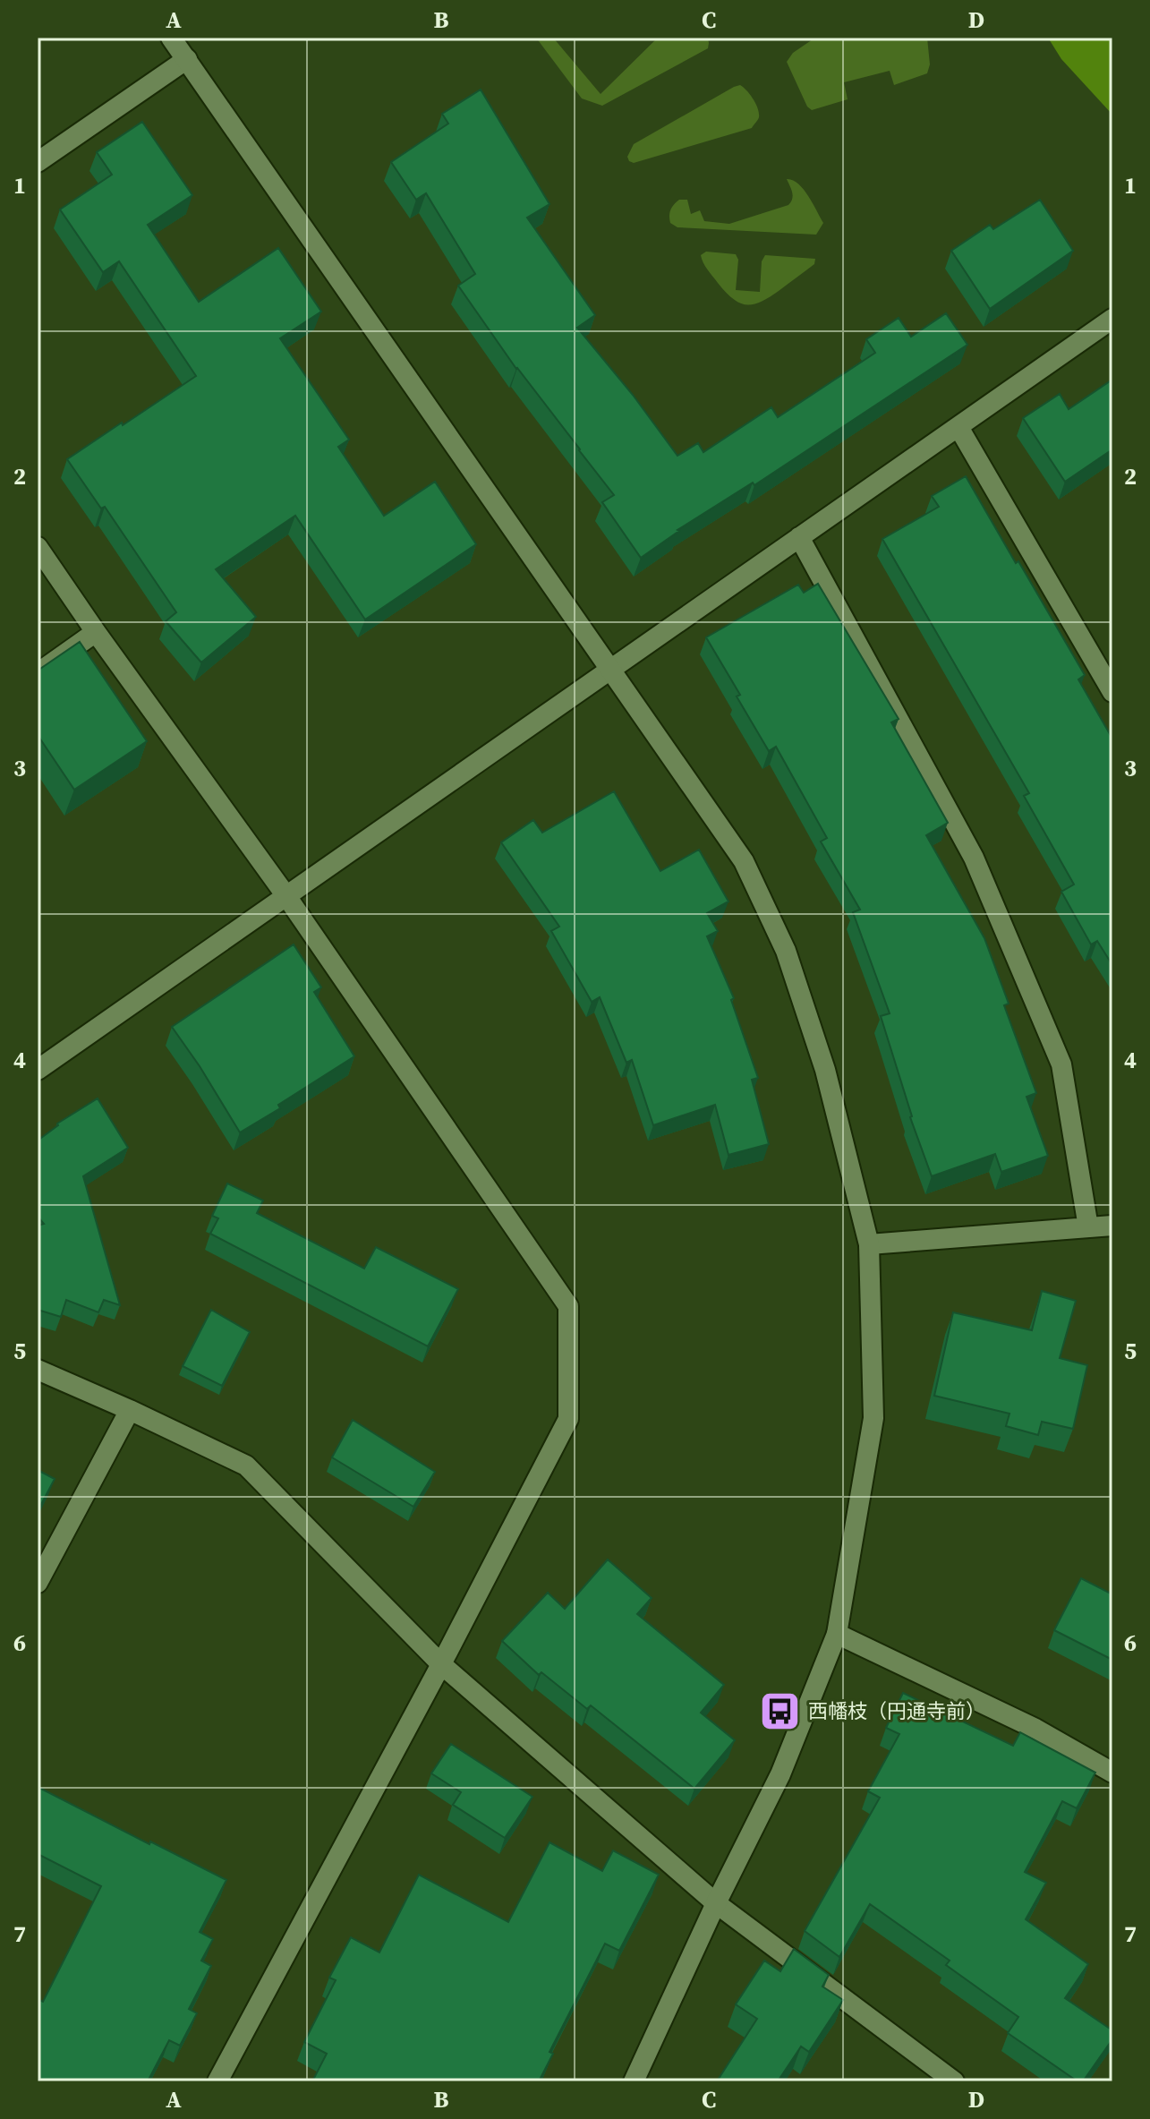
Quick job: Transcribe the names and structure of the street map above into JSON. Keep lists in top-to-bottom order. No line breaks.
{"places":{"bus stop":["西幡枝（円通寺前）"]},"grid":{"columns":["A","B","C","D"],"rows":["1","2","3","4","5","6","7"]}}
